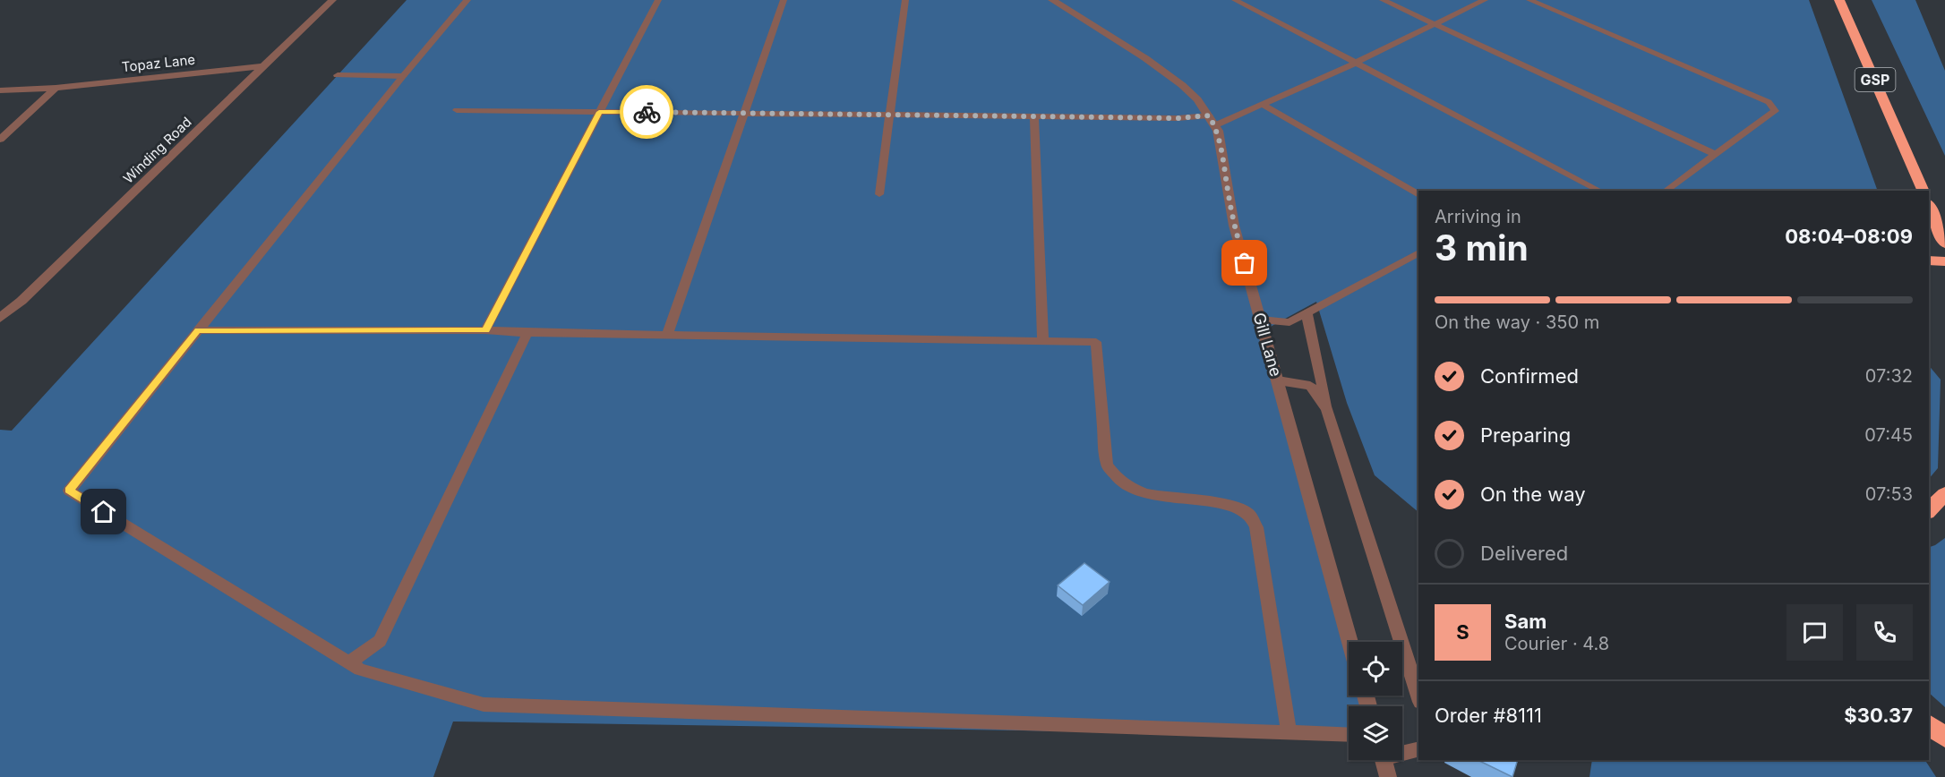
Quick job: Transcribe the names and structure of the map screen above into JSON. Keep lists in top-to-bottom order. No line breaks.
{"streets":{"highway":["GSP"],"street":["Topaz Lane","Winding Road","Gill Lane"]},"crossings":[["Topaz Lane","Winding Road"]],"page":{"heading":["3 min","Arriving in","08:04–08:09"],"panel":["Sam","Courier · 4.8","Order #8111","$30.37"],"bar":"On the way · 350 m","list":[["Confirmed","07:32"],["Preparing","07:45"],["On the way","07:53"],"Delivered"],"round":"S"}}
